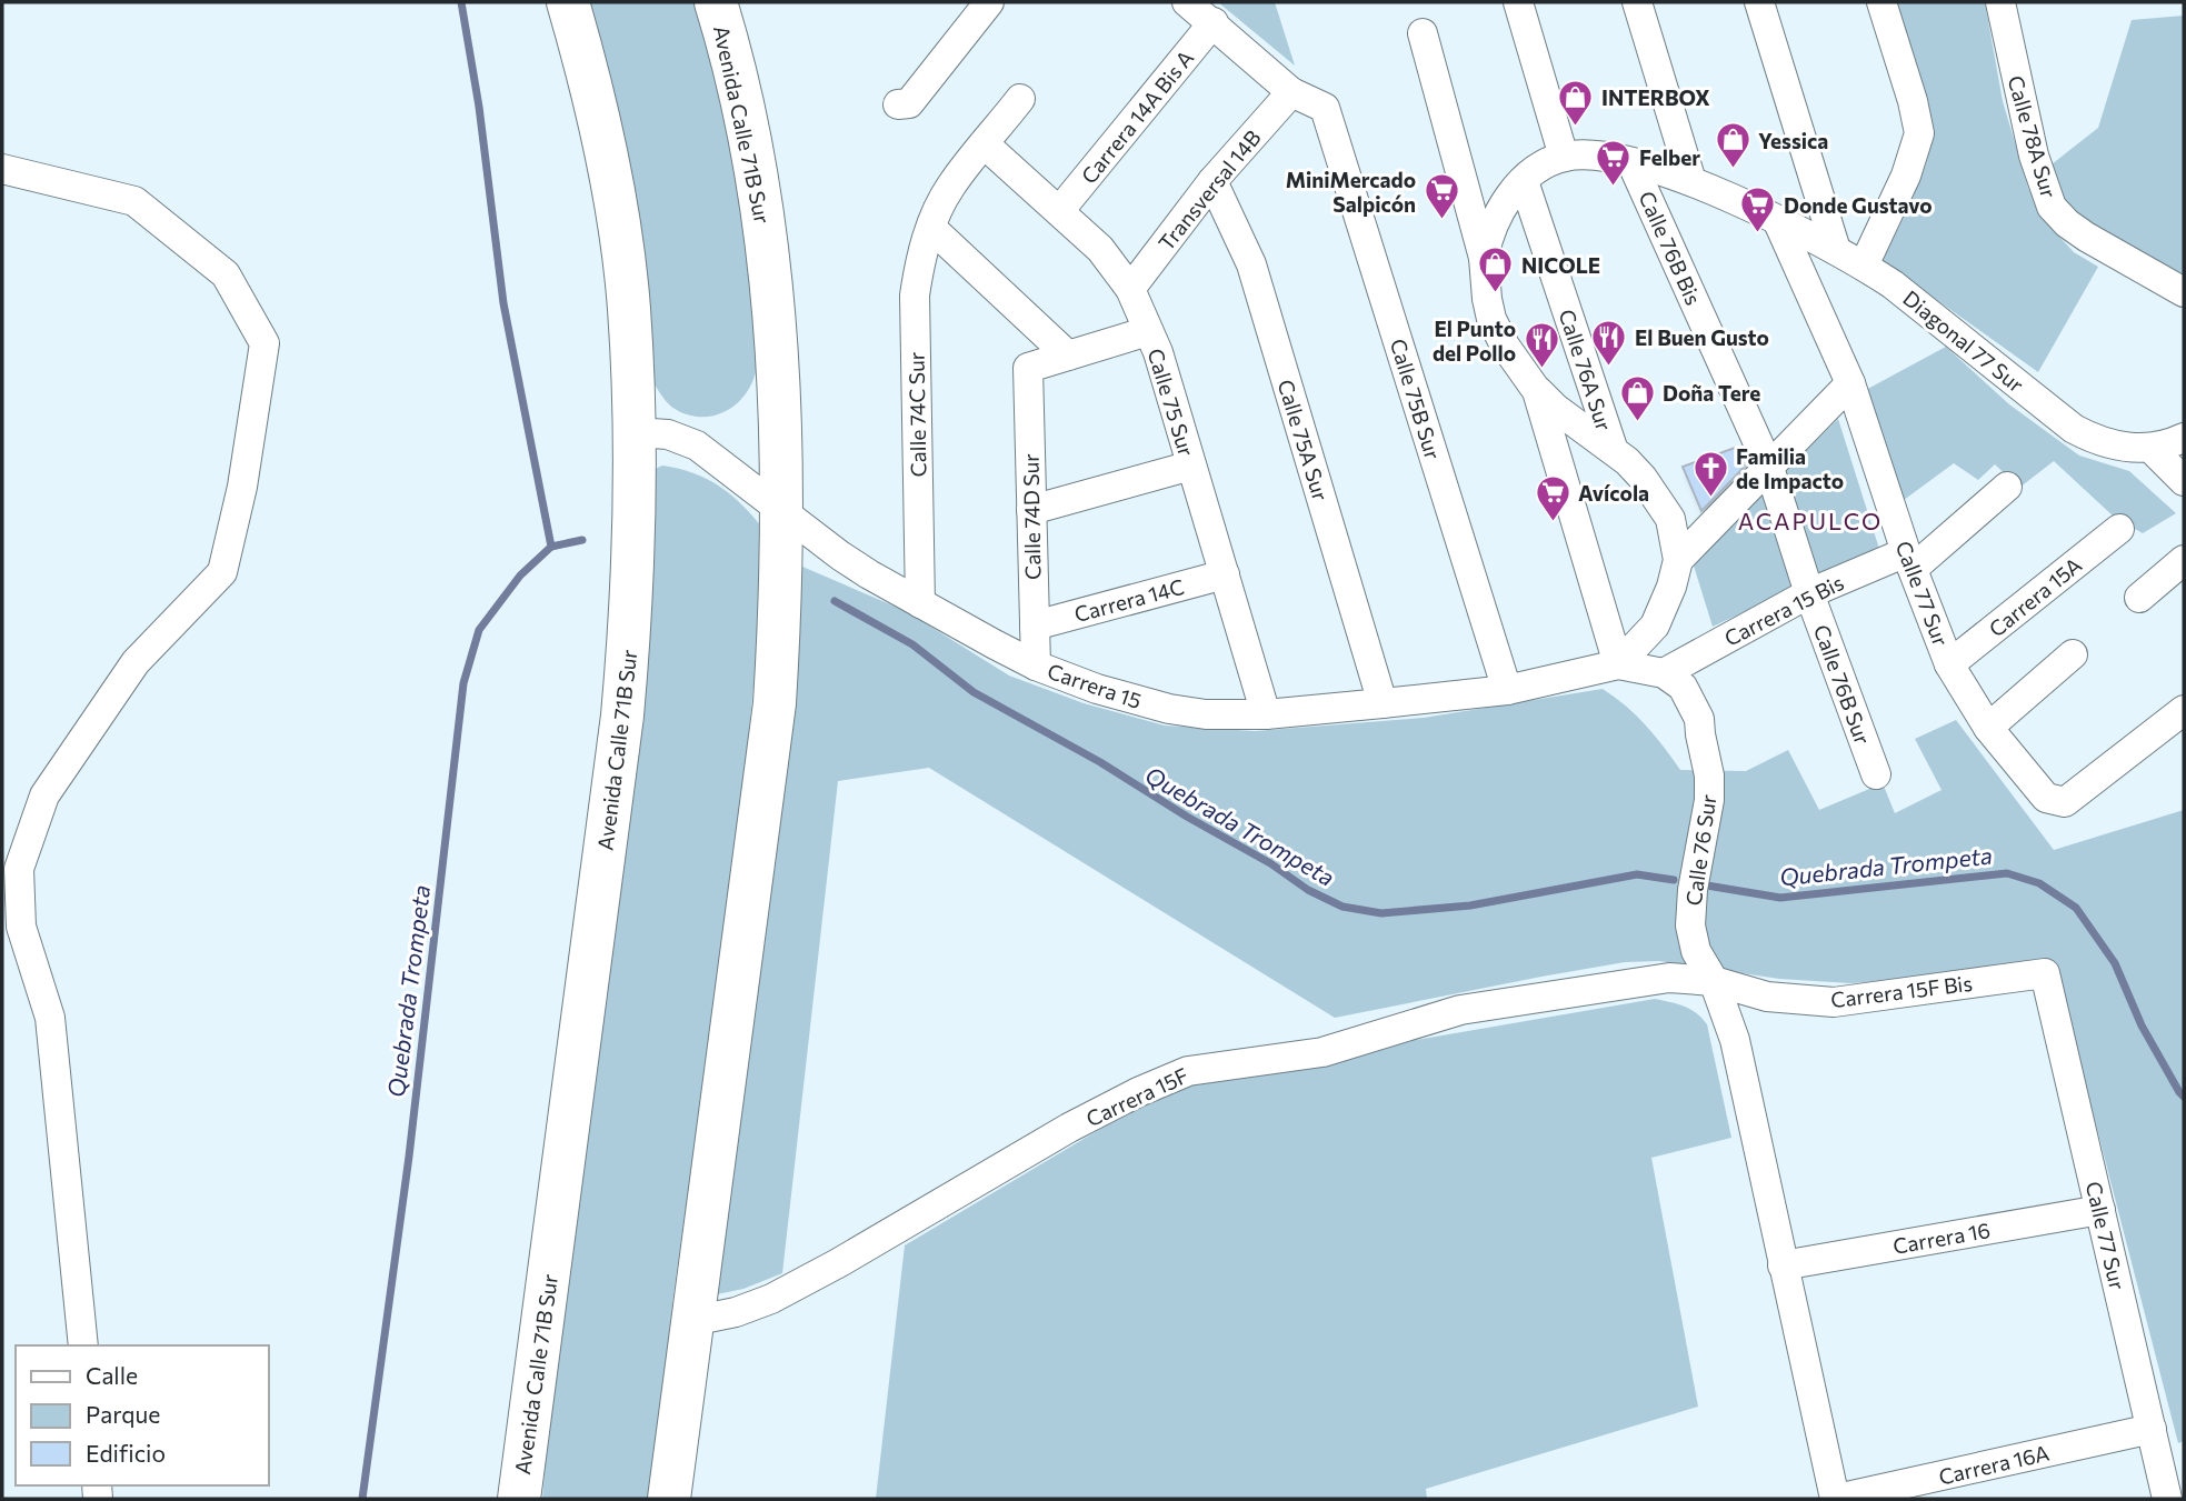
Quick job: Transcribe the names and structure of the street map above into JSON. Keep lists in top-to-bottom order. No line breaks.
{"streets":{"highway":["Avenida Calle 71B Sur"],"street":["Carrera 14A Bis A","Calle 78A Sur","Transversal 14B","Calle 76B Bis","Diagonal 77 Sur","Calle 76A Sur","Calle 75B Sur","Calle 75 Sur","Calle 74C Sur","Calle 75A Sur","Calle 74D Sur","Calle 77 Sur","Carrera 15A","Carrera 14C","Carrera 15 Bis","Calle 76B Sur","Carrera 15","Calle 76 Sur","Carrera 15F Bis","Carrera 15F","Carrera 16","Carrera 16A"]},"crossings":[["Carrera 14A Bis A","Calle 75 Sur"],["Avenida Calle 71B Sur","Carrera 15"],["Avenida Calle 71B Sur","Carrera 15F"],["Transversal 14B","Calle 75B Sur"],["Transversal 14B","Calle 75 Sur"],["Transversal 14B","Calle 75A Sur"],["Calle 76B Bis","Diagonal 77 Sur"],["Calle 76B Bis","Carrera 15 Bis"],["Calle 76B Bis","Calle 76B Sur"],["Diagonal 77 Sur","Calle 77 Sur"],["Calle 76A Sur","Carrera 15"],["Calle 75B Sur","Carrera 15"],["Calle 75 Sur","Calle 74C Sur"],["Calle 75 Sur","Carrera 14C"],["Calle 75 Sur","Carrera 15"],["Calle 74C Sur","Carrera 15"],["Calle 75A Sur","Carrera 15"],["Calle 74D Sur","Carrera 14C"],["Calle 74D Sur","Carrera 15"],["Calle 77 Sur","Carrera 15A"],["Calle 77 Sur","Carrera 15 Bis"],["Calle 77 Sur","Carrera 15F Bis"],["Calle 77 Sur","Carrera 16"],["Calle 77 Sur","Carrera 16A"],["Carrera 15 Bis","Calle 76B Sur"],["Carrera 15 Bis","Calle 76 Sur"],["Calle 76 Sur","Carrera 15F Bis"],["Calle 76 Sur","Carrera 15F"],["Calle 76 Sur","Carrera 16"],["Calle 76 Sur","Carrera 16A"],["Carrera 15F Bis","Carrera 15F"]],"districts":["ACAPULCO"],"water":["Quebrada Trompeta"],"places":{"shop":["INTERBOX","Yessica","NICOLE","Doña Tere"],"supermarket":["Felber","MiniMercado Salpicón","Donde Gustavo","Avícola"],"restaurant":["El Buen Gusto","El Punto del Pollo"],"church":["Familia de Impacto"]},"legend":["Calle","Parque","Edificio"]}
